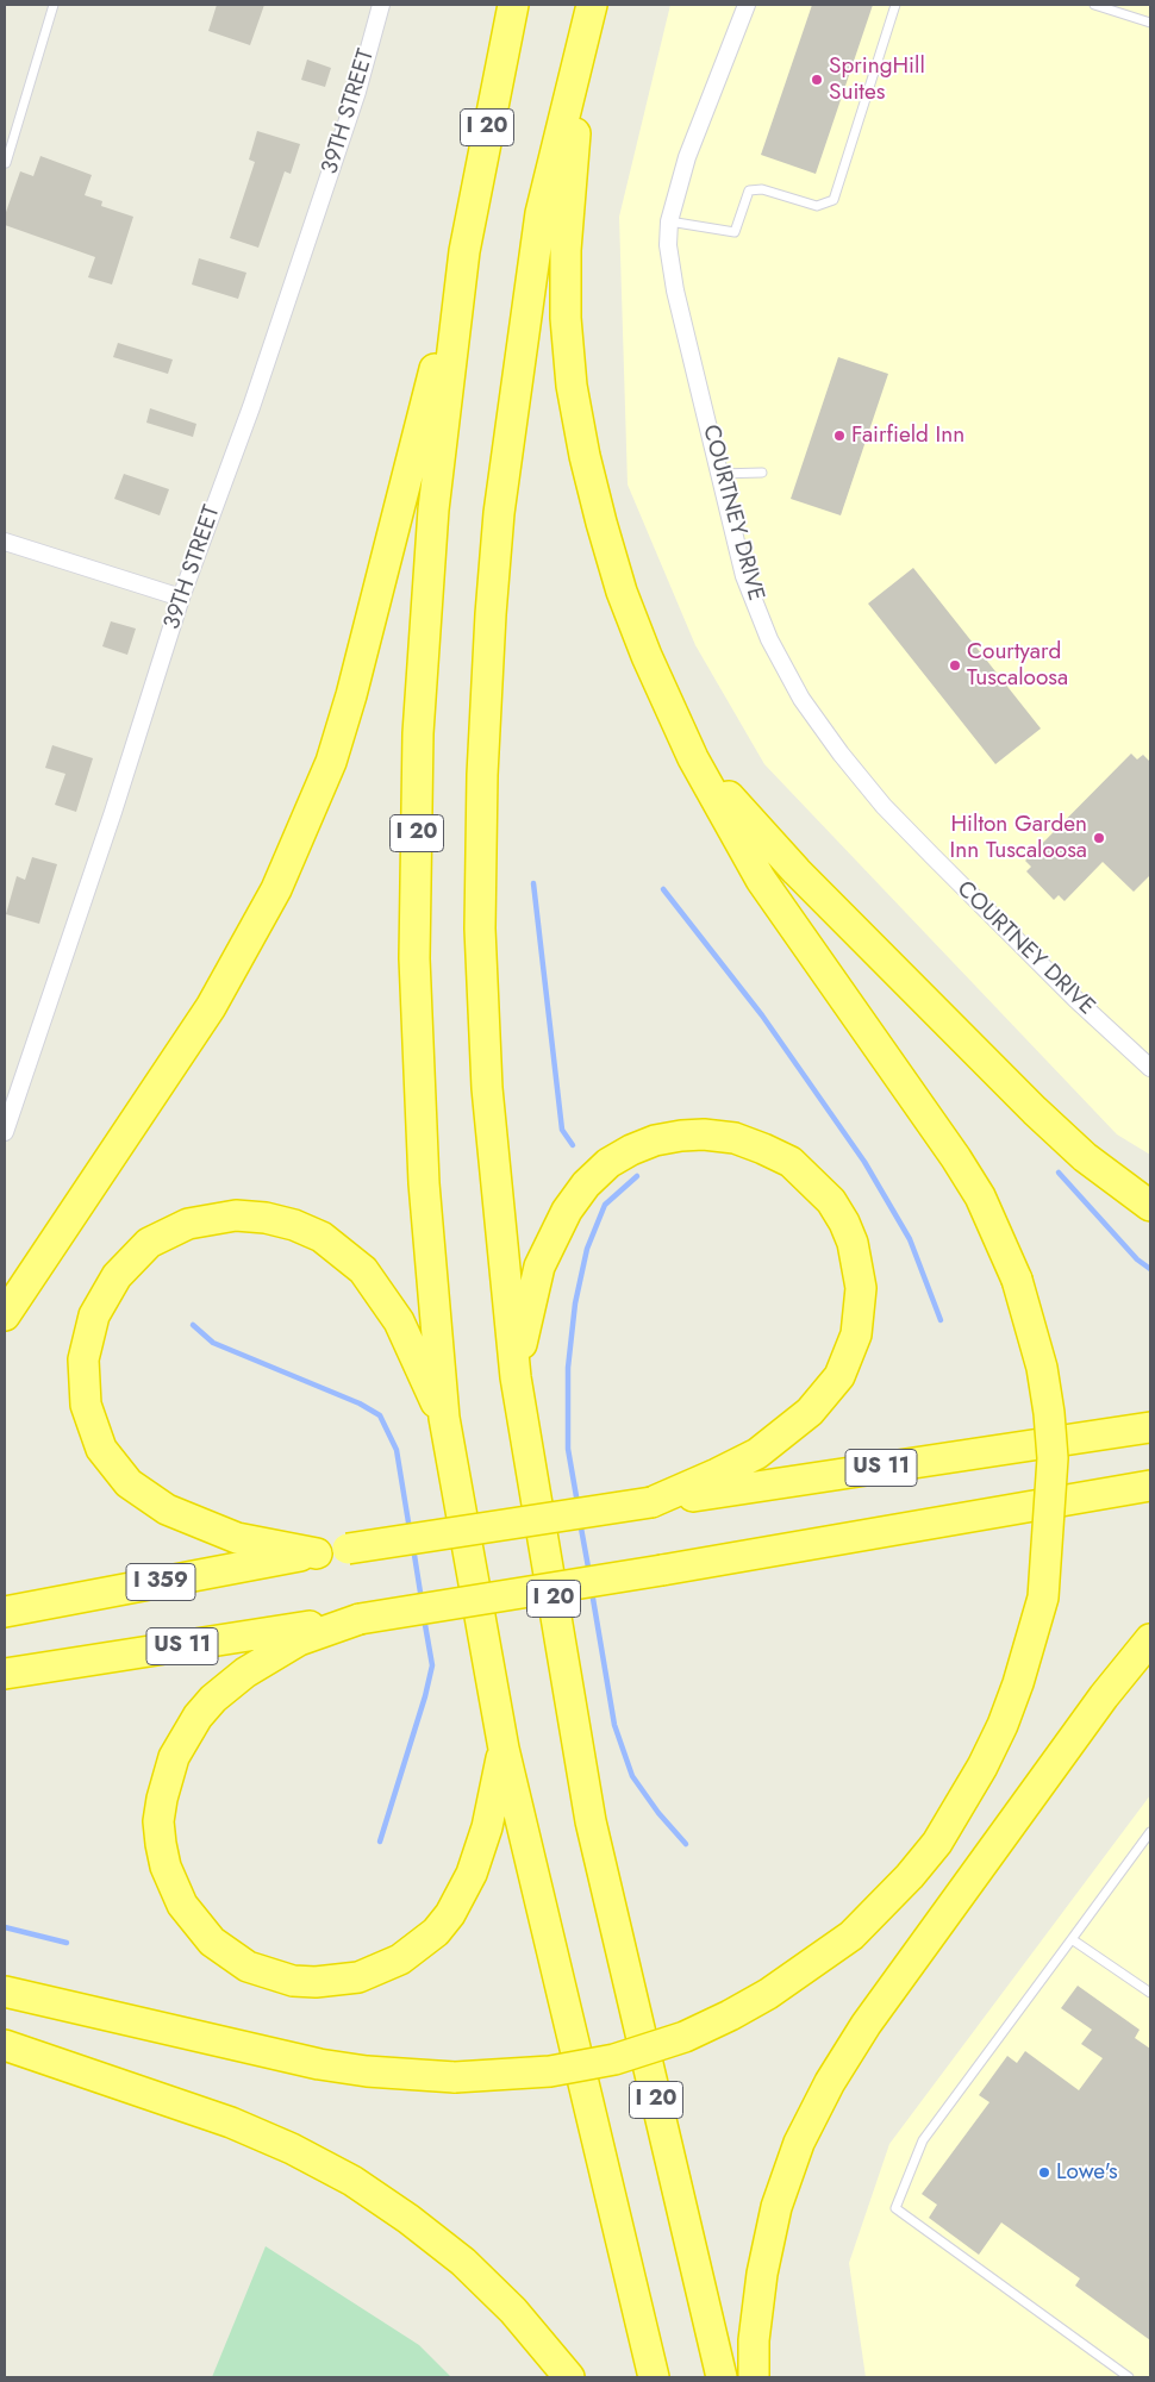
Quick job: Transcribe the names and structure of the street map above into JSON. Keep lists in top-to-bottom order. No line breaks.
{"streets":{"highway":["I 20","US 11","I 359"],"street":["39TH STREET","COURTNEY DRIVE"]},"crossings":[["US 11","I 359"]],"places":["SpringHill Suites","Fairfield Inn","Courtyard Tuscaloosa","Hilton Garden Inn Tuscaloosa","Lowe's"]}
